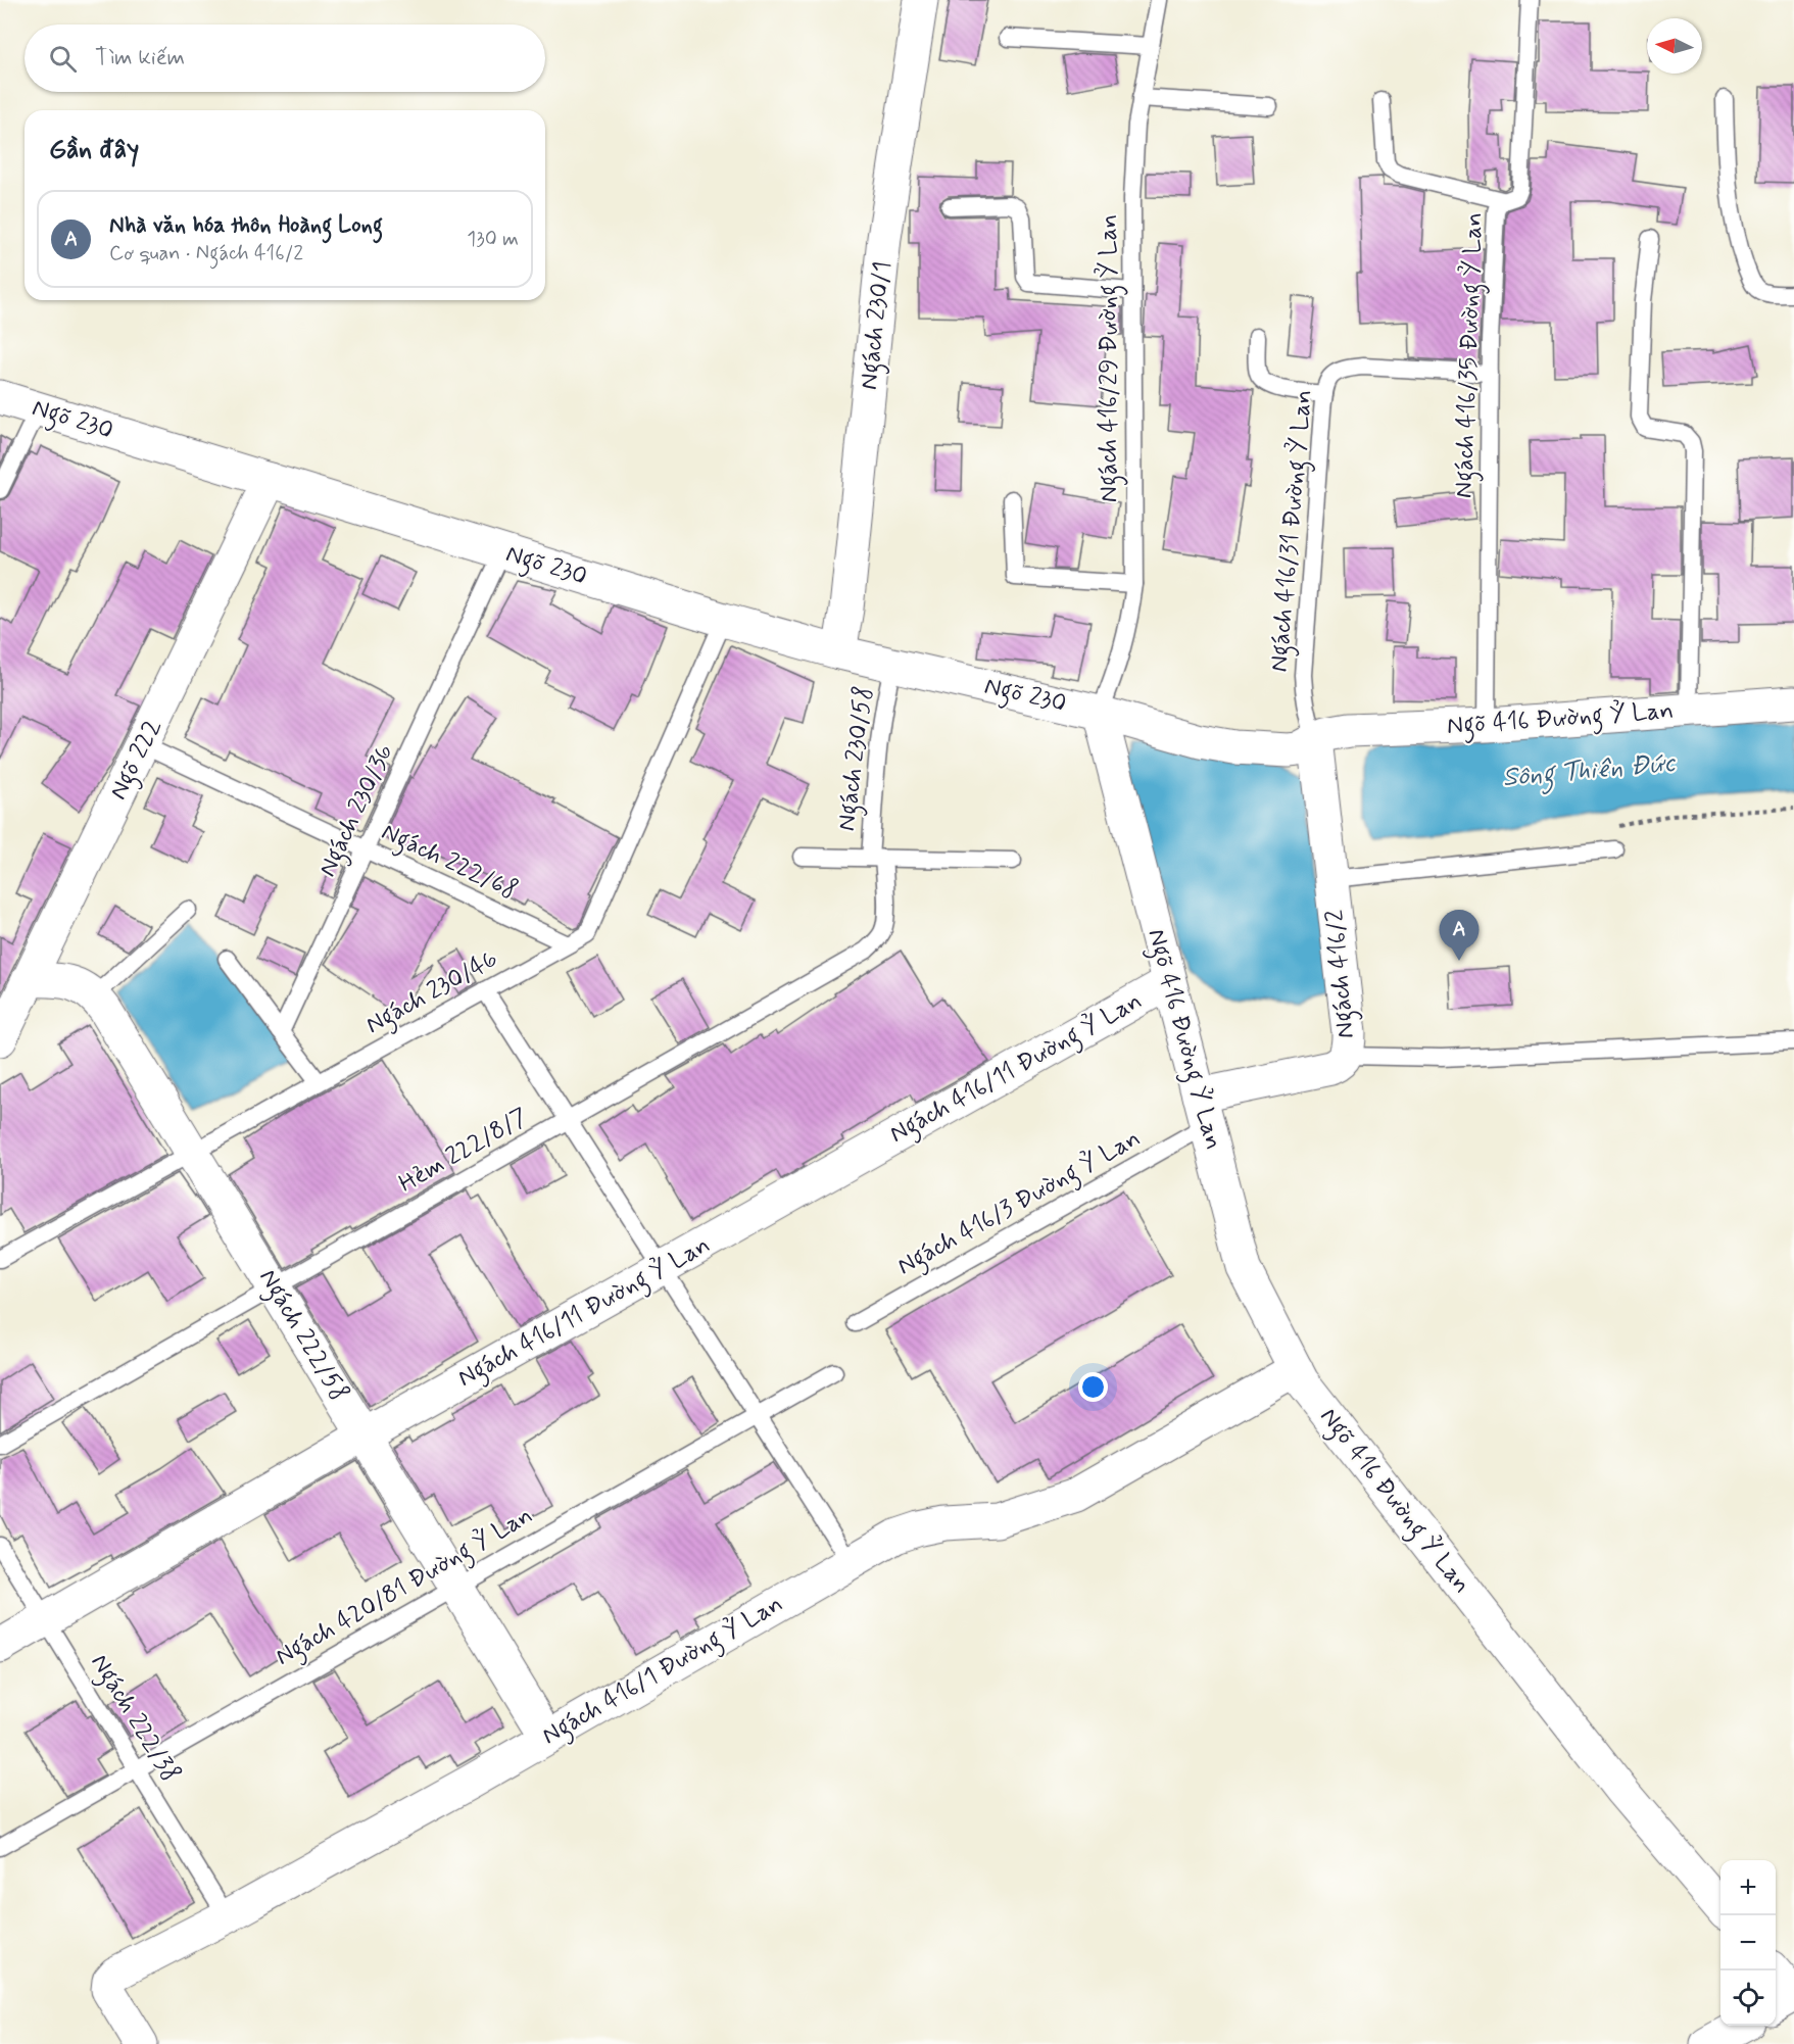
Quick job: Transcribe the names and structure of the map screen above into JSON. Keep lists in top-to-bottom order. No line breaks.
{"streets":{"street":["Ngách 230/1","Ngõ 230","Ngõ 416 Đường Ỷ Lan","Ngõ 222","Ngách 416/2","Ngách 416/11 Đường Ỷ Lan","Ngách 222/58","Ngách 416/1 Đường Ỷ Lan"],"lane":["Ngách 416/35 Đường Ỷ Lan","Ngách 416/29 Đường Ỷ Lan","Ngách 416/31 Đường Ỷ Lan","Ngách 230/58","Ngách 230/36","Ngách 222/68","Ngách 230/46","Hẻm 222/8/7","Ngách 416/3 Đường Ỷ Lan","Ngách 420/81 Đường Ỷ Lan","Ngách 222/38"]},"crossings":[["Ngách 230/1","Ngõ 230"],["Ngách 416/35 Đường Ỷ Lan","Ngách 416/31 Đường Ỷ Lan"],["Ngách 416/35 Đường Ỷ Lan","Ngõ 416 Đường Ỷ Lan"],["Ngách 416/29 Đường Ỷ Lan","Ngõ 230"],["Ngách 416/29 Đường Ỷ Lan","Ngõ 416 Đường Ỷ Lan"],["Ngõ 230","Ngõ 416 Đường Ỷ Lan"],["Ngõ 230","Ngách 230/58"],["Ngõ 230","Ngõ 222"],["Ngõ 230","Ngách 230/36"],["Ngõ 230","Ngách 230/46"],["Ngách 416/31 Đường Ỷ Lan","Ngõ 416 Đường Ỷ Lan"],["Ngách 416/31 Đường Ỷ Lan","Ngách 416/2"],["Ngõ 416 Đường Ỷ Lan","Ngách 416/2"],["Ngõ 416 Đường Ỷ Lan","Ngách 416/11 Đường Ỷ Lan"],["Ngõ 416 Đường Ỷ Lan","Ngách 416/3 Đường Ỷ Lan"],["Ngõ 416 Đường Ỷ Lan","Ngách 416/1 Đường Ỷ Lan"],["Ngách 230/58","Hẻm 222/8/7"],["Ngõ 222","Ngách 222/68"],["Ngõ 222","Ngách 222/58"],["Ngách 230/36","Ngách 222/68"],["Ngách 222/68","Ngách 230/46"],["Ngách 416/2","Ngách 416/3 Đường Ỷ Lan"],["Ngách 230/46","Ngách 222/58"],["Ngách 416/11 Đường Ỷ Lan","Ngách 222/58"],["Ngách 416/11 Đường Ỷ Lan","Ngách 222/38"],["Hẻm 222/8/7","Ngách 222/58"],["Ngách 222/58","Ngách 420/81 Đường Ỷ Lan"],["Ngách 222/58","Ngách 416/1 Đường Ỷ Lan"],["Ngách 420/81 Đường Ỷ Lan","Ngách 222/38"],["Ngách 416/1 Đường Ỷ Lan","Ngách 222/38"]],"water":["Sông Thiên Đức"],"north":"left","page":{"search":"Tìm kiếm","heading":"Gần đây","list":[{"mark":"A","name":"Nhà văn hóa thôn Hoàng Long","note":"Cơ quan · Ngách 416/2","value":"130 m"}],"pins":"A","map_buttons":["+","−"]}}
